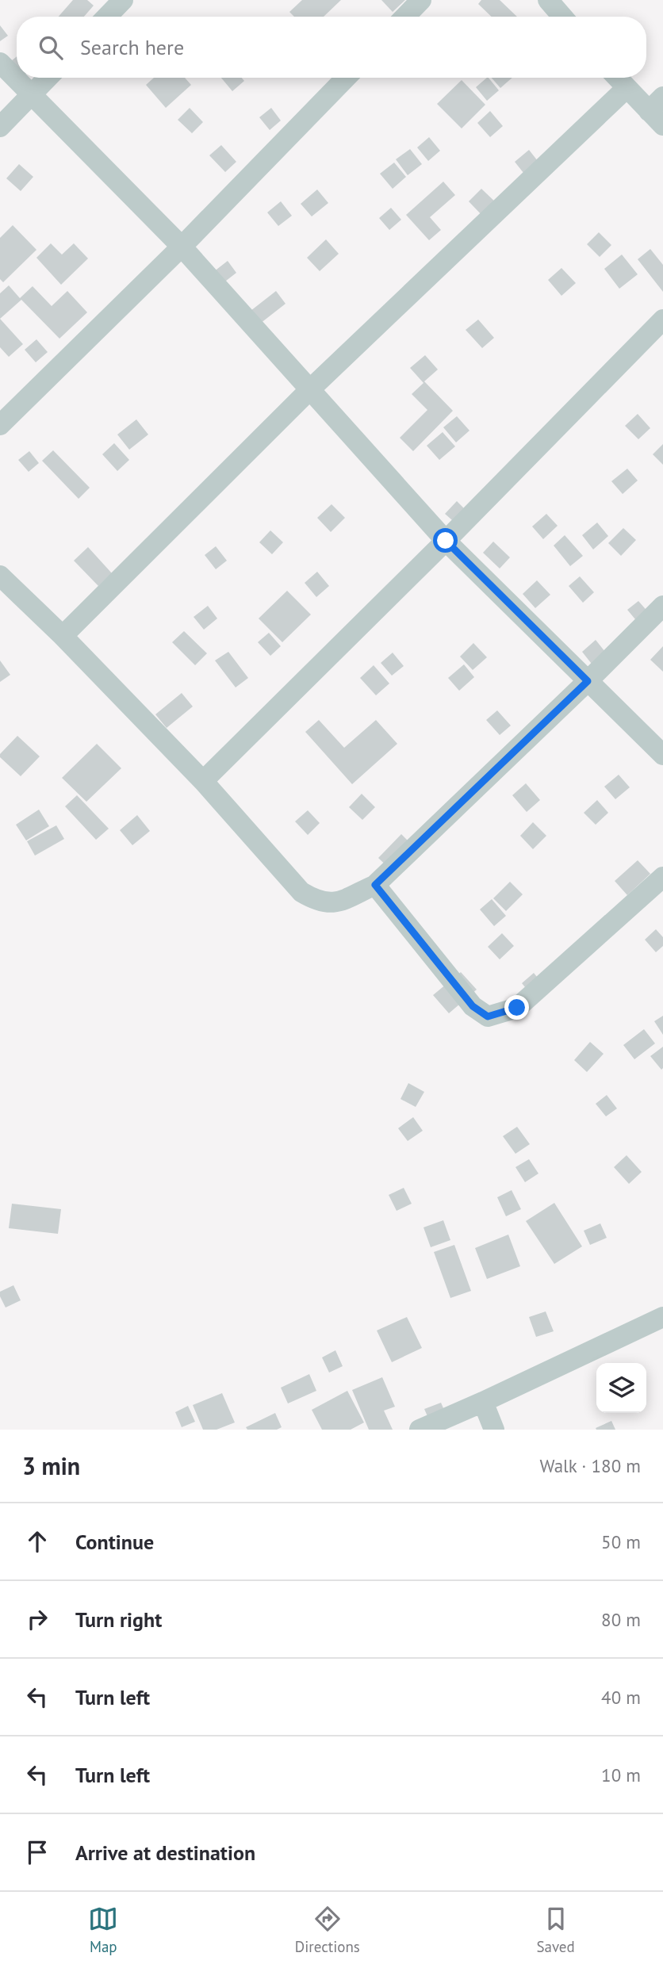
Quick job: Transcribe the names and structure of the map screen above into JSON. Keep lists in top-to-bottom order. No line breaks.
{"page":{"search":"Search here","heading":["3 min","Walk · 180 m"],"list":[["Continue","50 m"],["Turn right","80 m"],["Turn left","40 m"],["Turn left","10 m"],"Arrive at destination"],"nav":["Map","Directions","Saved"]}}
